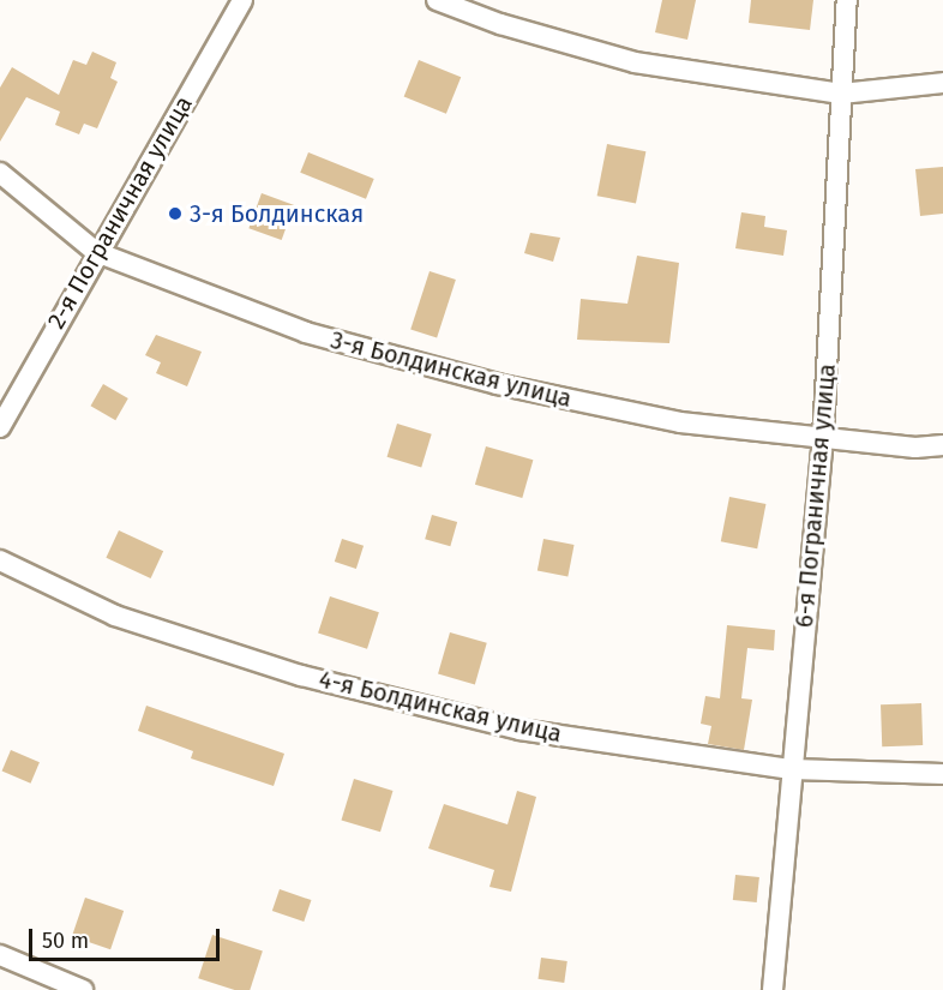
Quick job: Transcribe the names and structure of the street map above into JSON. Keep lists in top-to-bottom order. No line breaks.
{"streets":{"street":["2-я Пограничная улица","3-я Болдинская улица","6-я Пограничная улица","4-я Болдинская улица"]},"crossings":[["2-я Пограничная улица","3-я Болдинская улица"],["3-я Болдинская улица","6-я Пограничная улица"],["6-я Пограничная улица","4-я Болдинская улица"]],"places":["3-я Болдинская"],"scale_bar":"50 m"}
